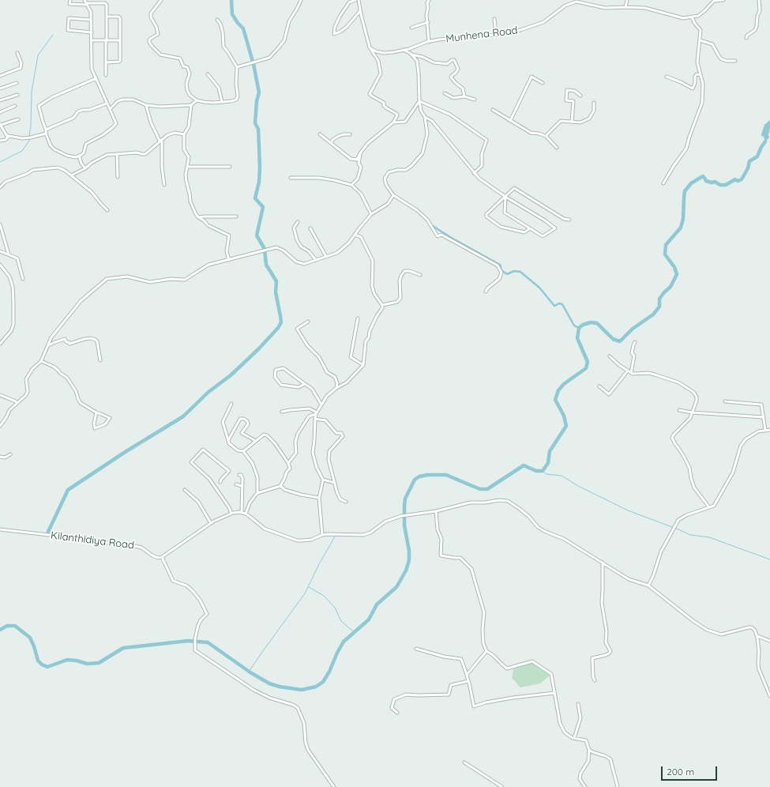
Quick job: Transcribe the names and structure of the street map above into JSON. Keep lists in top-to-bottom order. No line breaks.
{"streets":{"street":["Munhena Road","Kilanthidiya Road"]},"scale_bar":"200 m"}
